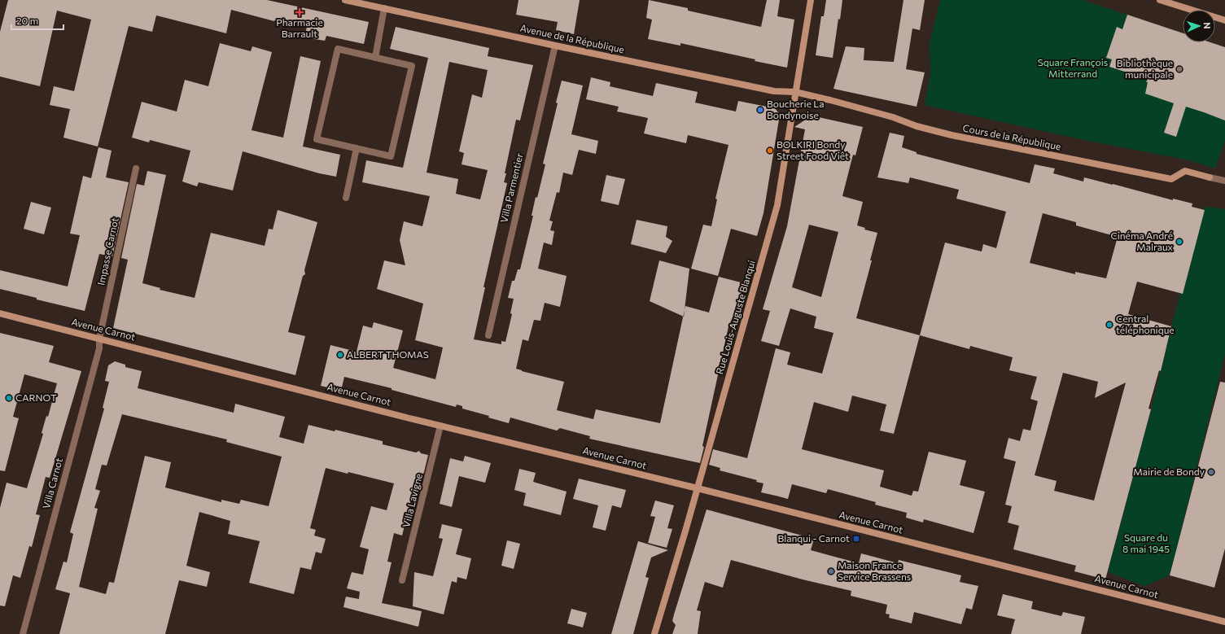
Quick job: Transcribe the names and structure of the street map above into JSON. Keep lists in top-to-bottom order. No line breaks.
{"streets":{"street":["Avenue de la République","Cours de la République","Villa Parmentier","Impasse Carnot","Rue Louis-Auguste Blanqui","Avenue Carnot","Villa Carnot","Villa Lavigne"]},"crossings":[["Avenue de la République","Cours de la République"],["Avenue de la République","Villa Parmentier"],["Avenue de la République","Rue Louis-Auguste Blanqui"],["Cours de la République","Rue Louis-Auguste Blanqui"],["Impasse Carnot","Avenue Carnot"],["Impasse Carnot","Villa Carnot"],["Rue Louis-Auguste Blanqui","Avenue Carnot"],["Avenue Carnot","Villa Carnot"],["Avenue Carnot","Villa Lavigne"]],"parks":["Square François Mitterrand","Square du 8 mai 1945"],"places":{"health":["Pharmacie Barrault"],"other":["Bibliothèque municipale","Boucherie La Bondynoise","BOLKIRI Bondy Street Food Viêt","Cinéma André Malraux","Central téléphonique","ALBERT THOMAS","CARNOT","Mairie de Bondy","Maison France Service Brassens"],"transit":["Blanqui - Carnot"]},"scale_bar":"20 m","north":"right"}
